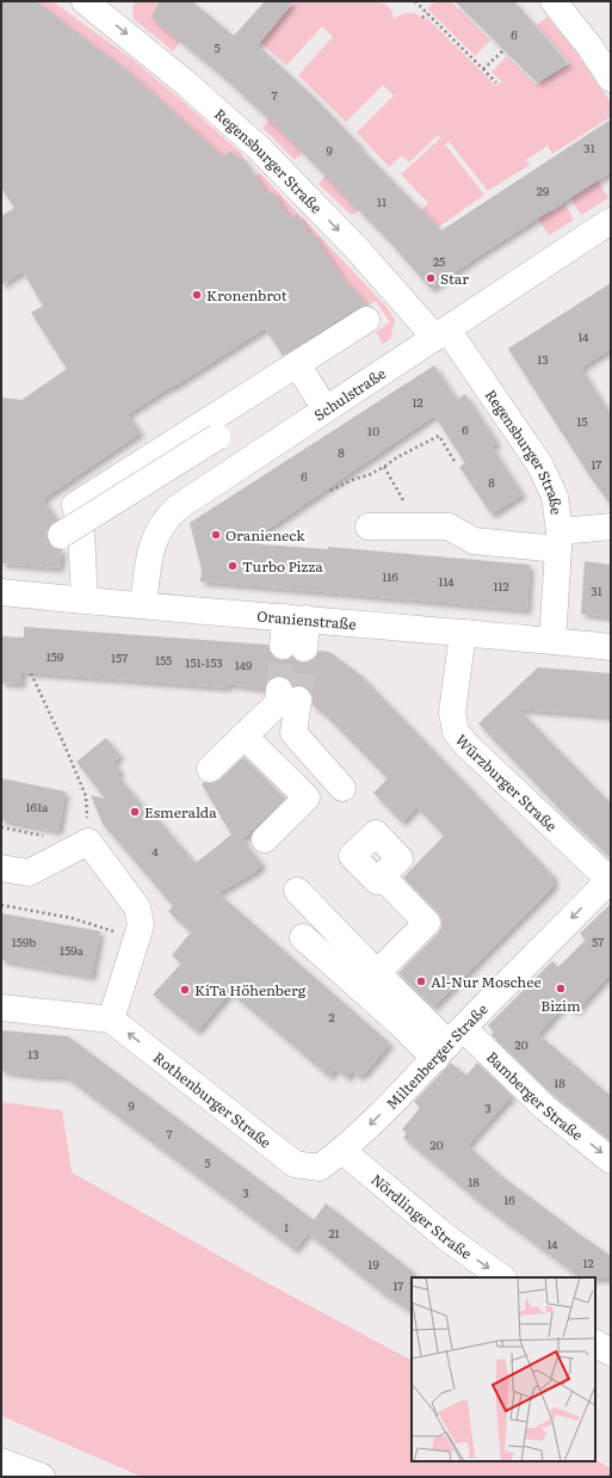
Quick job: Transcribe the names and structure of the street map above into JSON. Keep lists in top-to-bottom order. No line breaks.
{"streets":{"street":["Regensburger Straße","Schulstraße","Oranienstraße","Würzburger Straße","Miltenberger Straße","Bamberger Straße","Rothenburger Straße","Nördlinger Straße"]},"crossings":[["Regensburger Straße","Schulstraße"],["Regensburger Straße","Oranienstraße"],["Schulstraße","Oranienstraße"],["Oranienstraße","Würzburger Straße"],["Würzburger Straße","Miltenberger Straße"],["Miltenberger Straße","Bamberger Straße"],["Miltenberger Straße","Rothenburger Straße"],["Miltenberger Straße","Nördlinger Straße"]],"one_way":["Regensburger Straße","Miltenberger Straße","Bamberger Straße","Nördlinger Straße"],"places":["Star","Kronenbrot","Oranieneck","Turbo Pizza","Esmeralda","Al-Nur Moschee","Bizim","KiTa Höhenberg"],"house_numbers":["6","5","7","31","9","29","11","25","14","13","12","15","6","10","8","17","6","8","116","114","112","31","159","157","155","151-153","149","161a","4","159b","57","159a","2","20","13","18","9","3","7","20","5","18","3","16","1","21","14","12","19","17"]}
